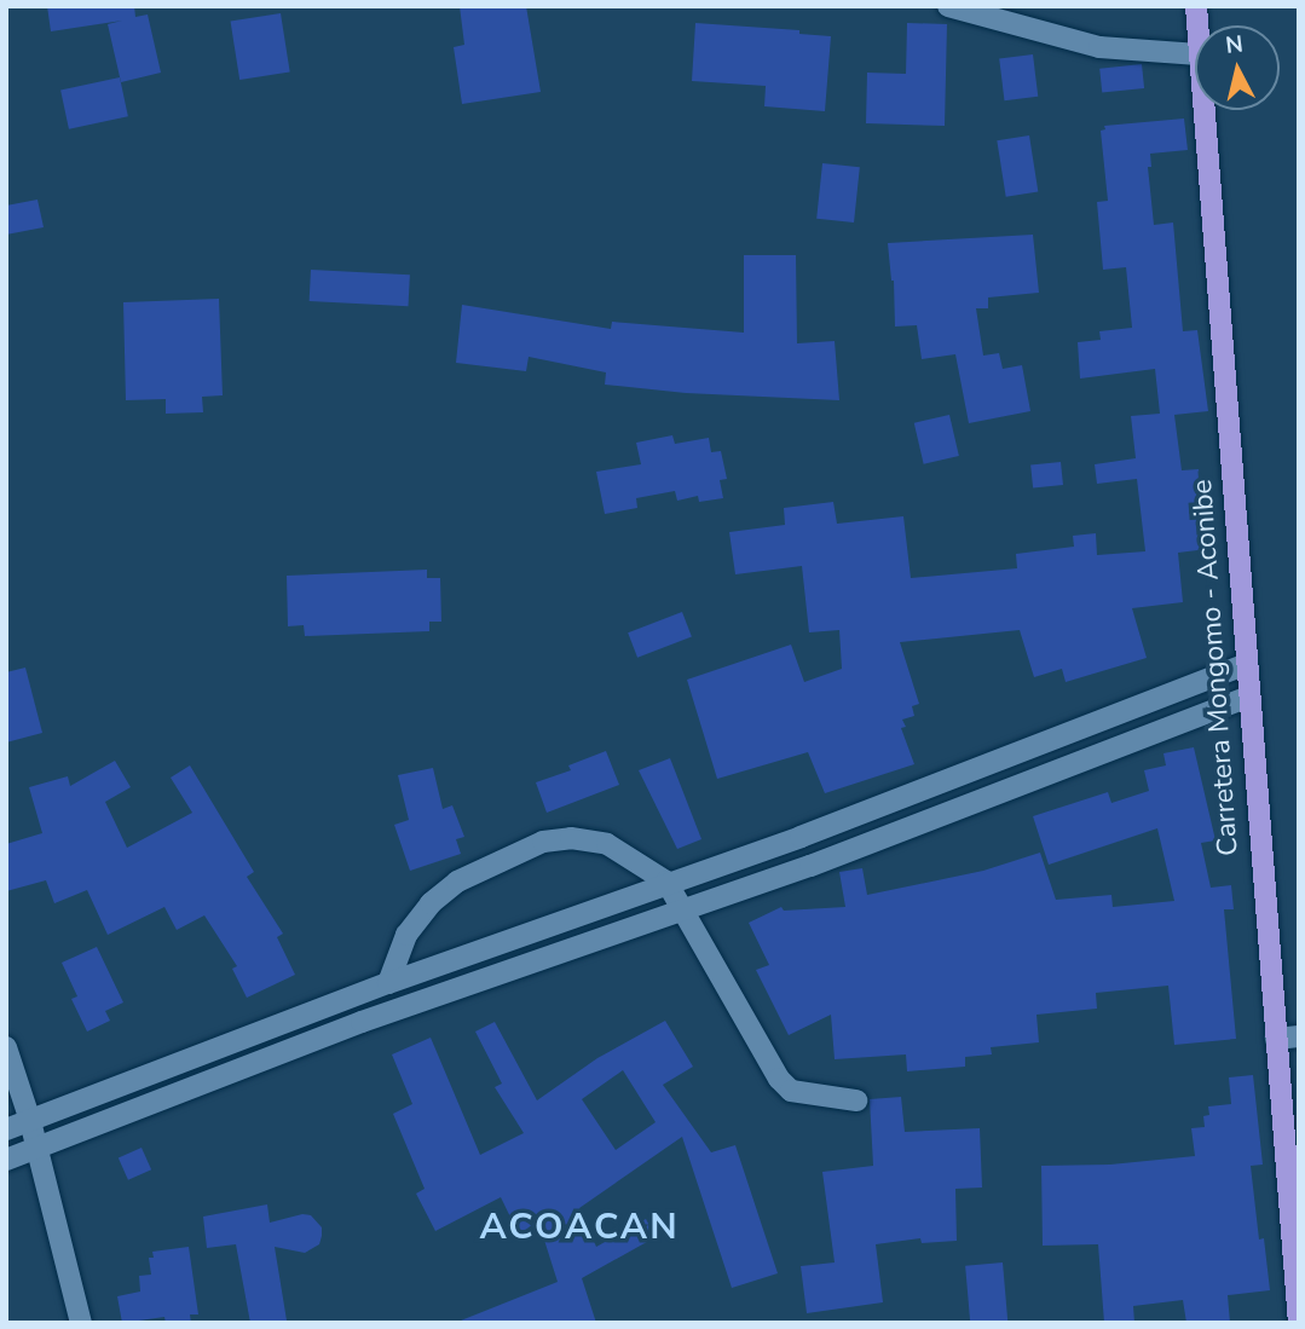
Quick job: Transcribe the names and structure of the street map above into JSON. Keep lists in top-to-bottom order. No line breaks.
{"streets":{"main road":["Carretera Mongomo - Aconibe"]},"districts":["ACOACAN"],"north":"top"}
